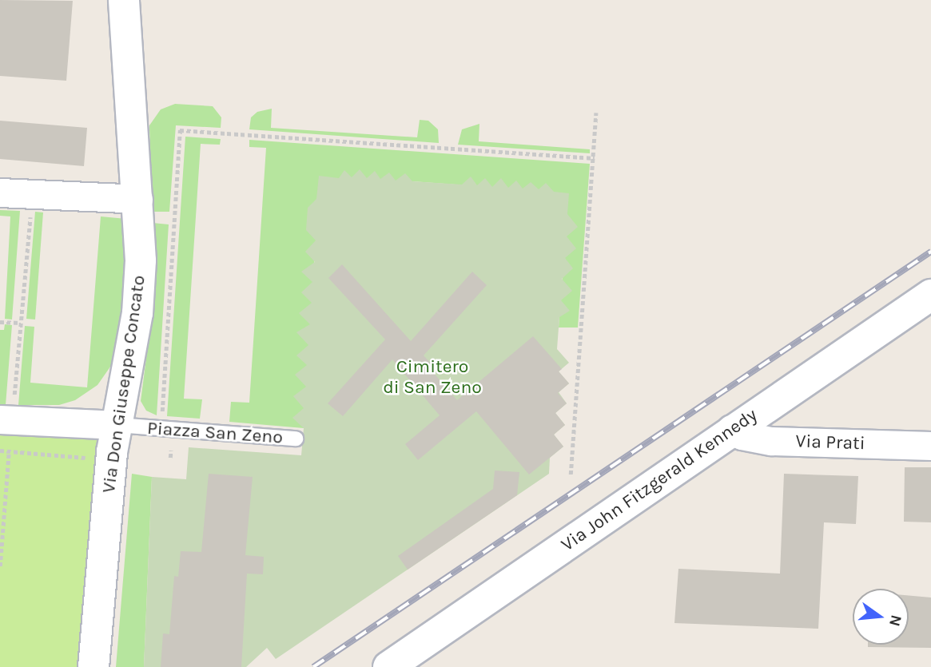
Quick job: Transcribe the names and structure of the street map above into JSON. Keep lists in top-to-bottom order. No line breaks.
{"streets":{"main road":["Via Don Giuseppe Concato","Via John Fitzgerald Kennedy"],"street":["Piazza San Zeno","Via Prati"]},"crossings":[["Via Don Giuseppe Concato","Piazza San Zeno"],["Via Prati","Via John Fitzgerald Kennedy"]],"parks":["Cimitero di San Zeno"],"north":"right"}
